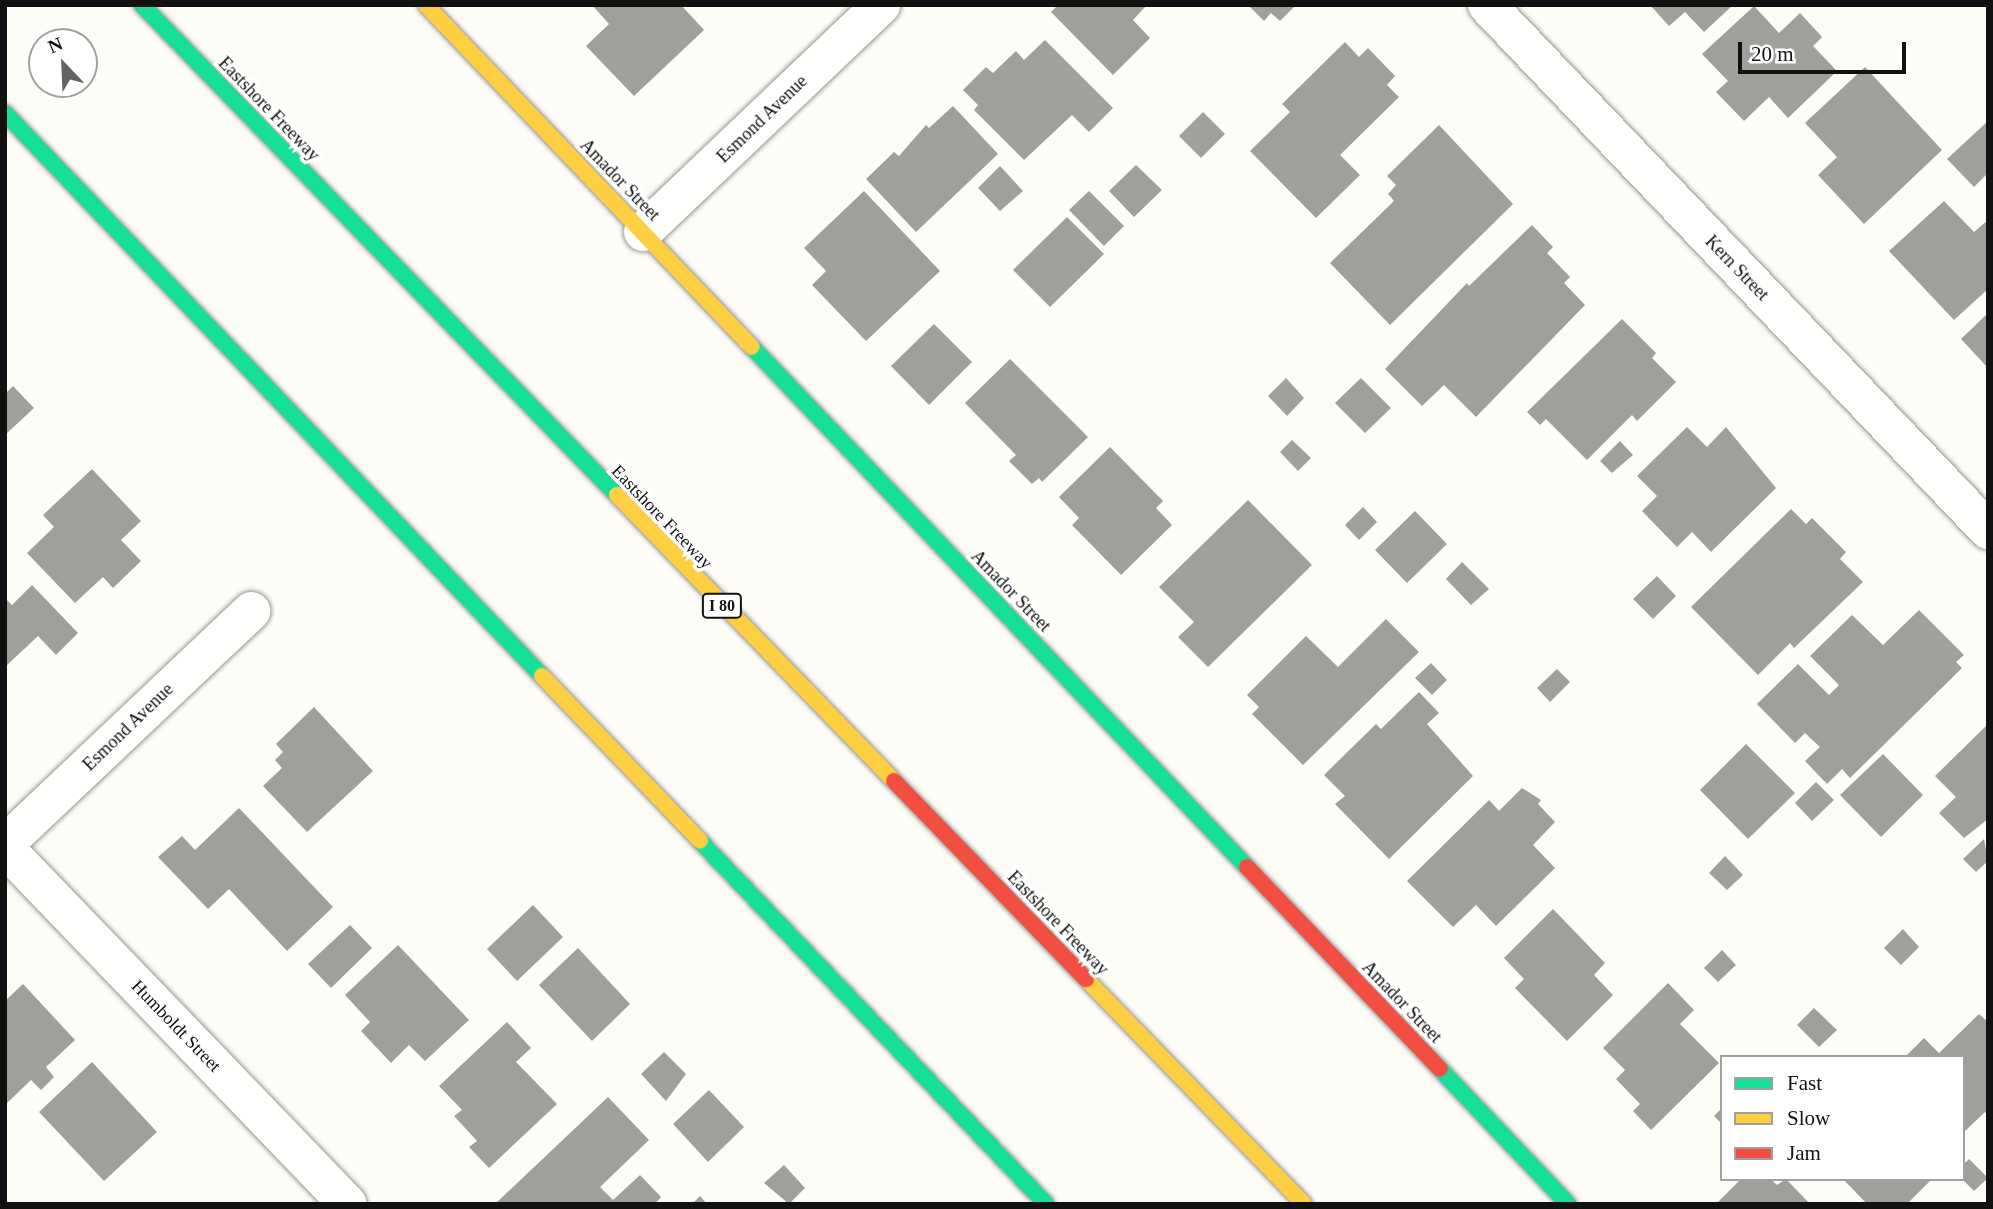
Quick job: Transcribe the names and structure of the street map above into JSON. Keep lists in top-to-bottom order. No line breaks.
{"streets":{"main road":["Eastshore Freeway","Amador Street","I 80"],"street":["Esmond Avenue","Kern Street","Humboldt Street"]},"crossings":[["Esmond Avenue","Amador Street"],["Esmond Avenue","Humboldt Street"]],"legend":["Fast","Slow","Jam"],"scale_bar":"20 m","north":"top left"}
